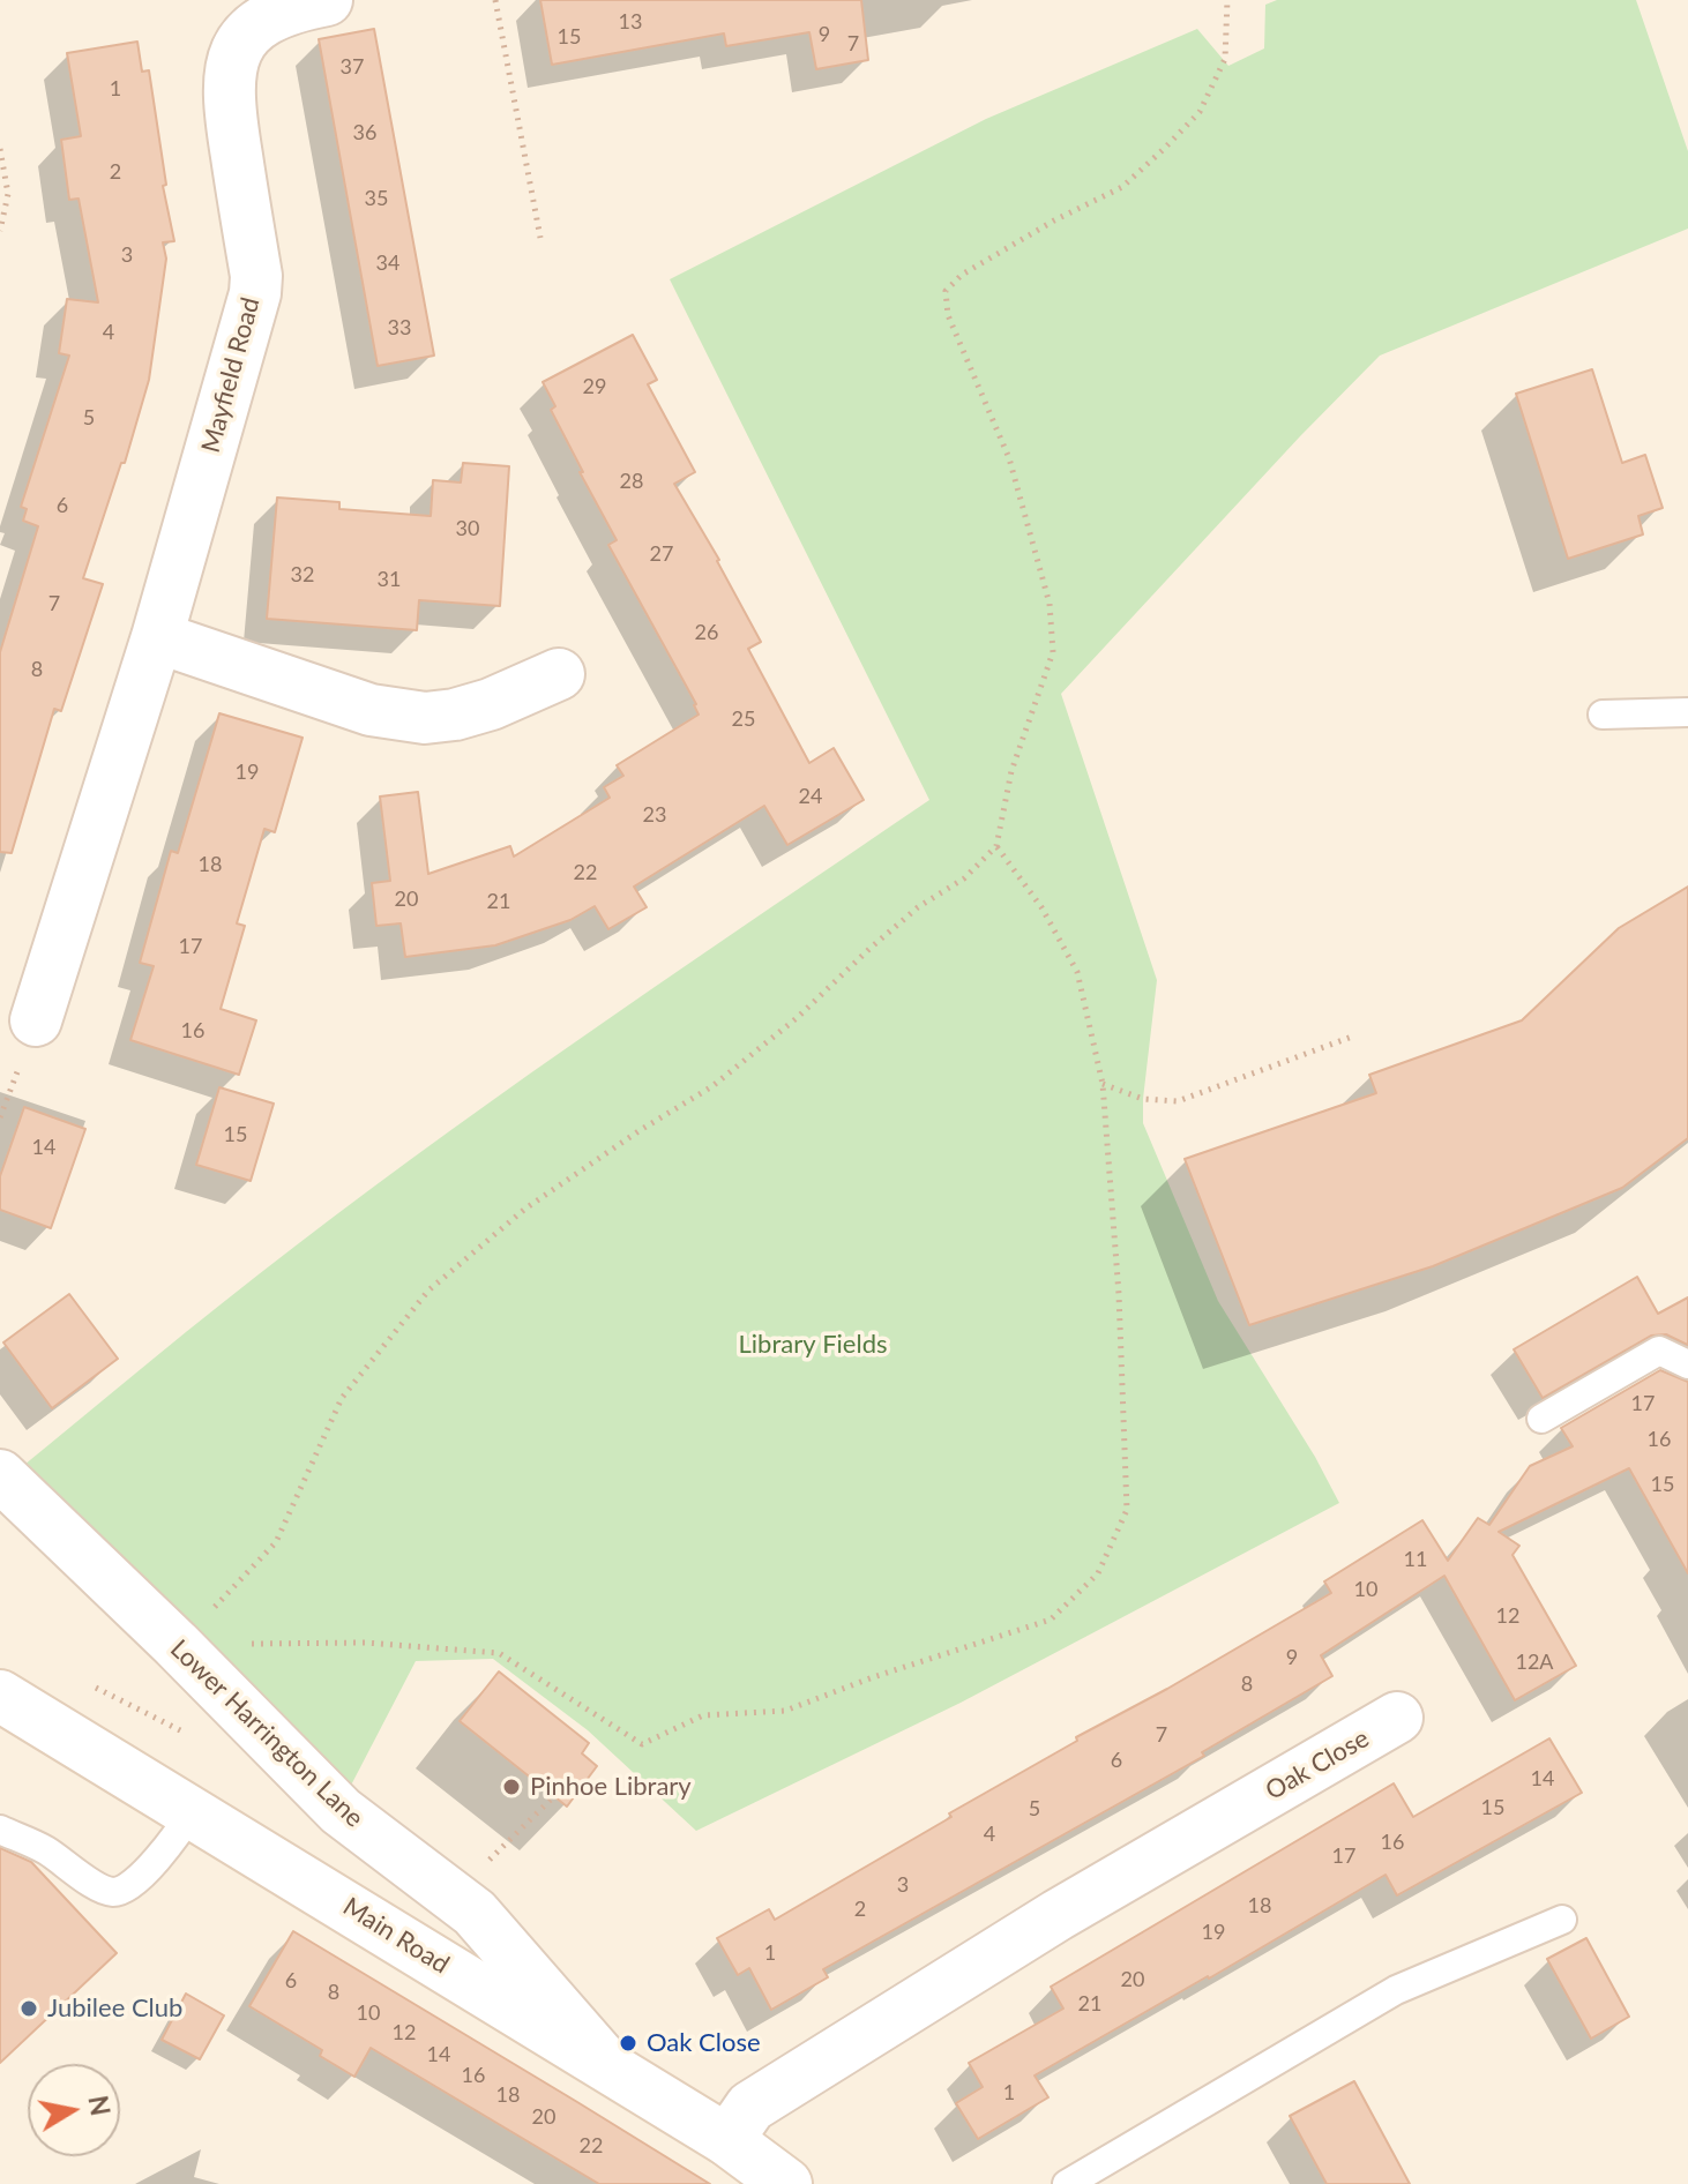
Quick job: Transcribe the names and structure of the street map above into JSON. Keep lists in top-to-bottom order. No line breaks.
{"streets":{"street":["Mayfield Road","Lower Harrington Lane","Oak Close","Main Road"]},"crossings":[["Lower Harrington Lane","Main Road"],["Oak Close","Main Road"]],"parks":["Library Fields"],"places":["Pinhoe Library","Jubilee Club","Oak Close"],"house_numbers":["13","9","15","7","37","1","36","2","35","3","34","33","4","29","5","28","6","30","27","32","31","7","26","8","25","19","24","23","18","22","20","21","17","16","15","14","17","16","15","11","10","12","9","12A","8","7","6","14","15","5","4","16","17","3","18","2","19","1","20","6","8","21","10","12","14","16","1","18","20","22"],"north":"right"}
